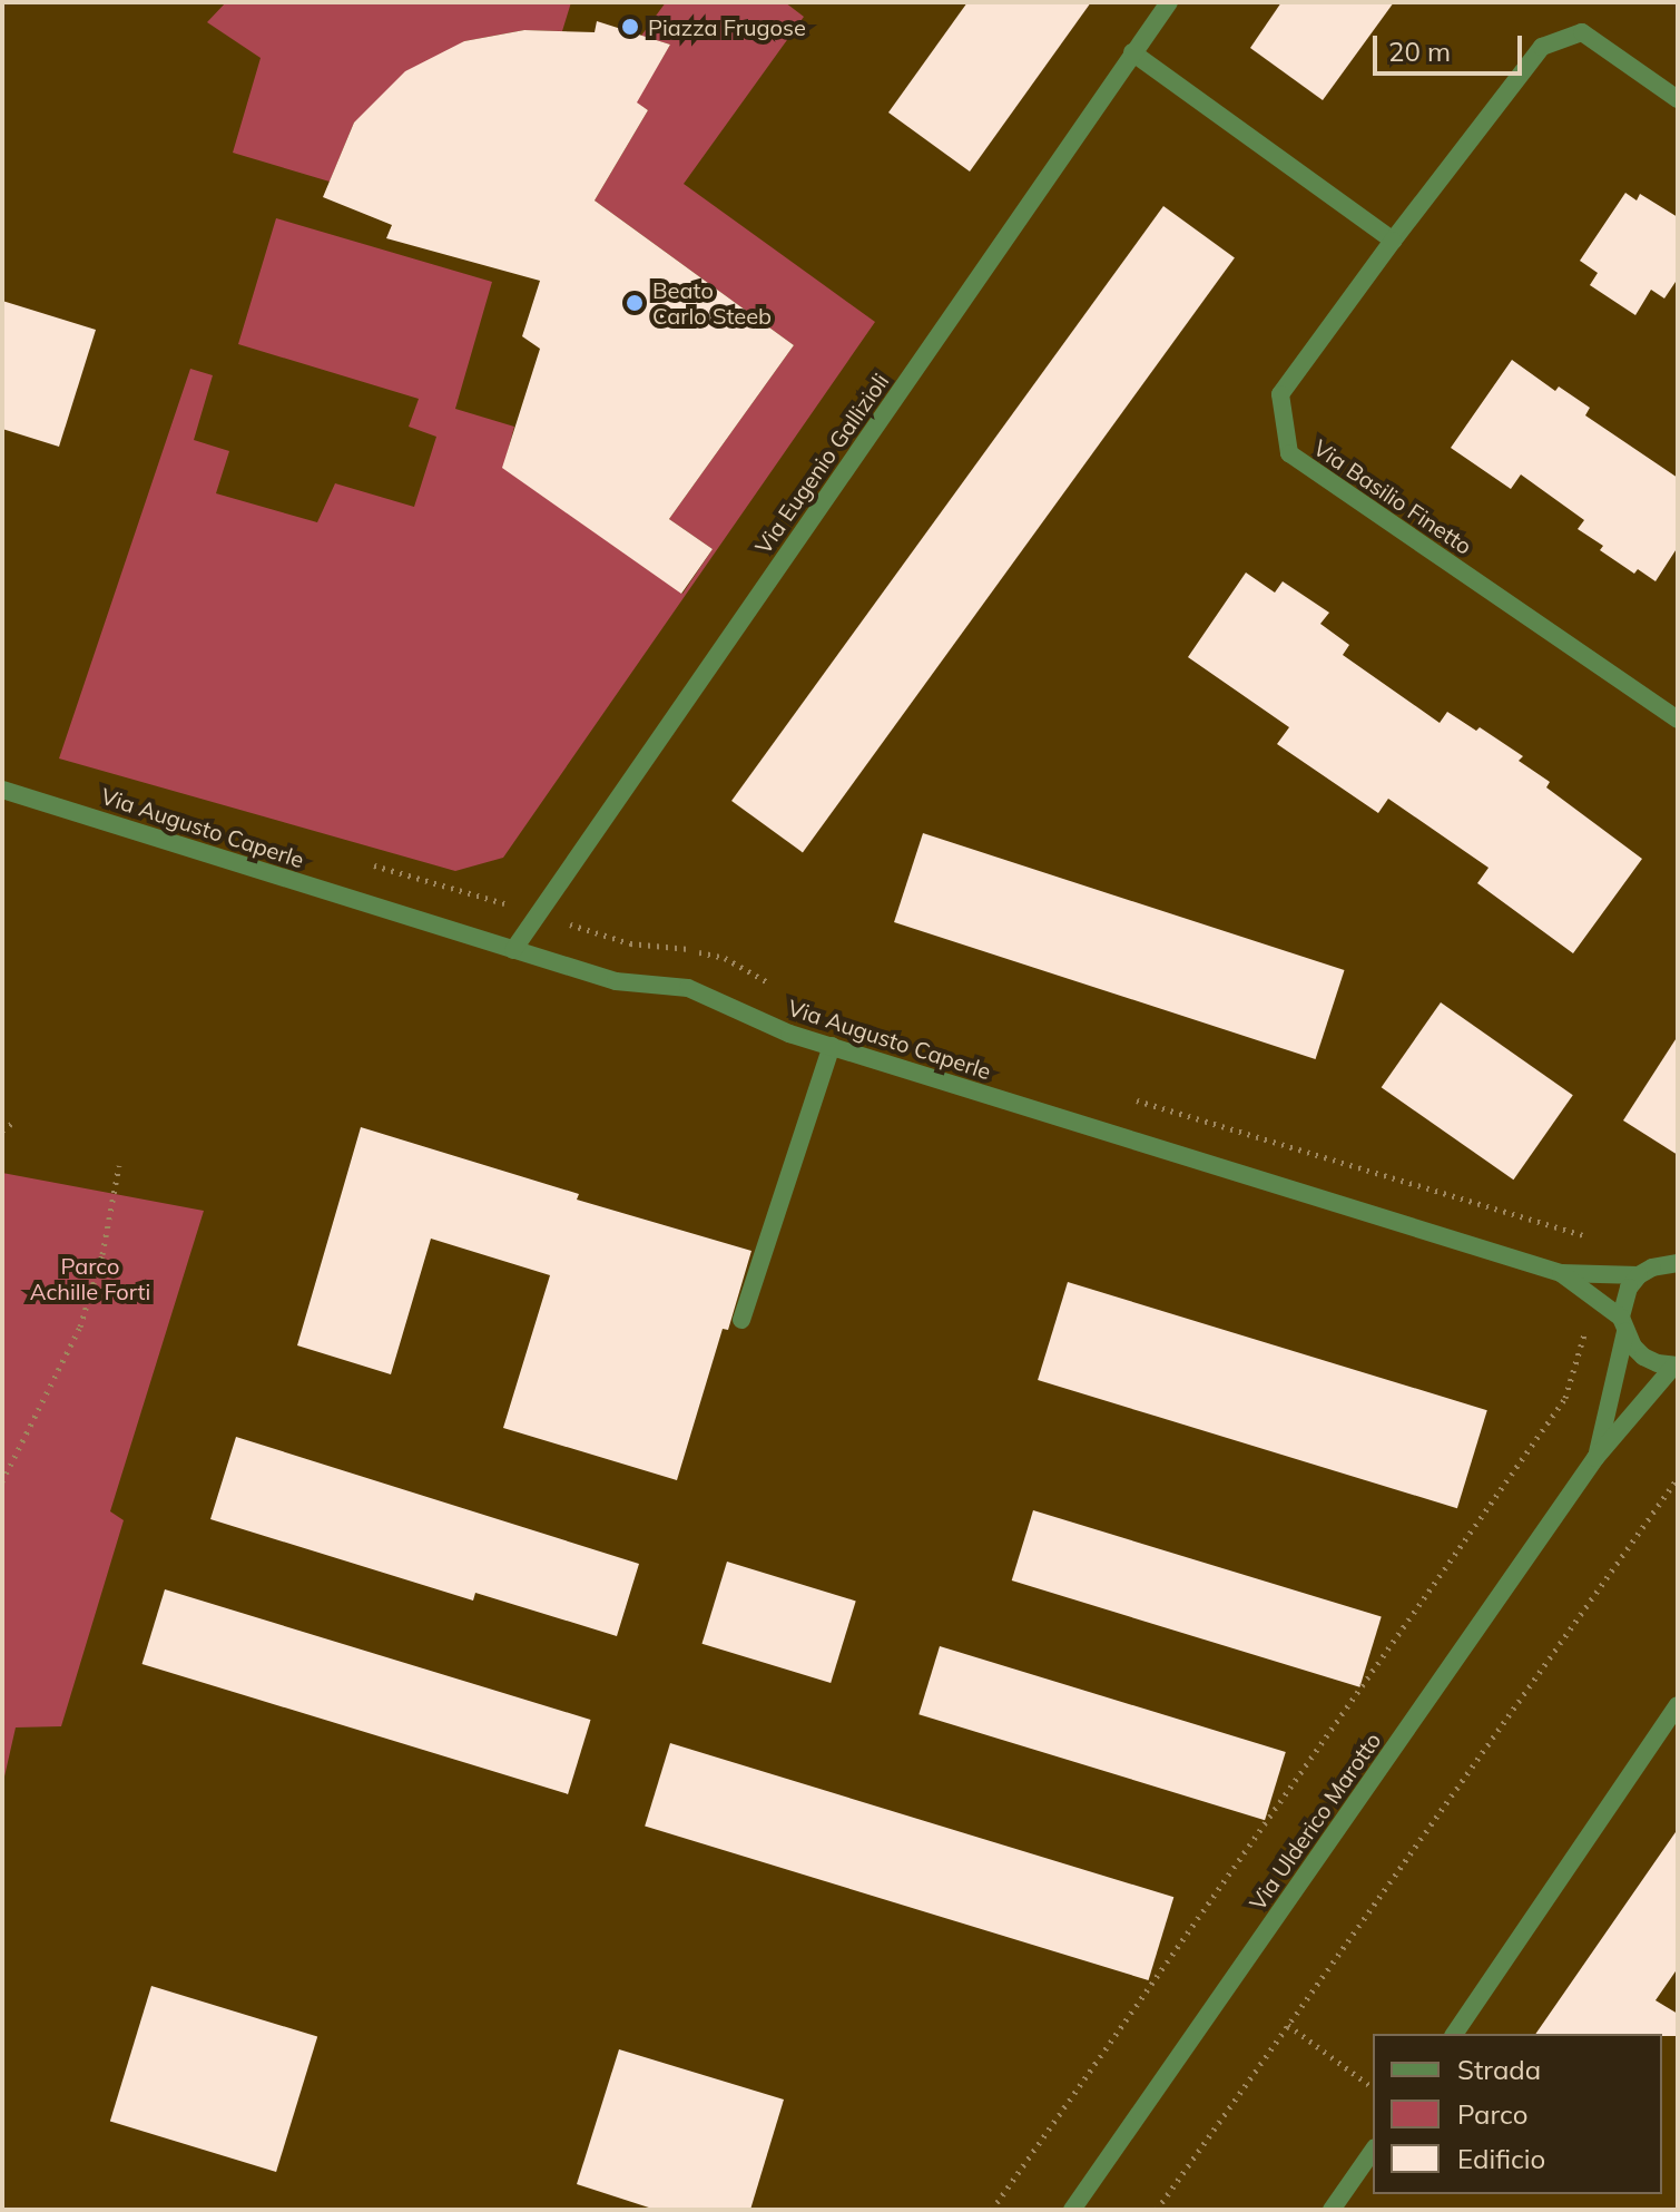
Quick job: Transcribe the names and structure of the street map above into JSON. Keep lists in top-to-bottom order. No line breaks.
{"streets":{"street":["Via Eugenio Gallizioli","Via Basilio Finetto","Via Augusto Caperle","Via Ulderico Marotto"]},"crossings":[["Via Eugenio Gallizioli","Via Augusto Caperle"],["Via Augusto Caperle","Via Ulderico Marotto"]],"parks":["Parco Achille Forti"],"places":["Piazza Frugose","Beato Carlo Steeb"],"legend":["Strada","Parco","Edificio"],"scale_bar":"20 m"}
